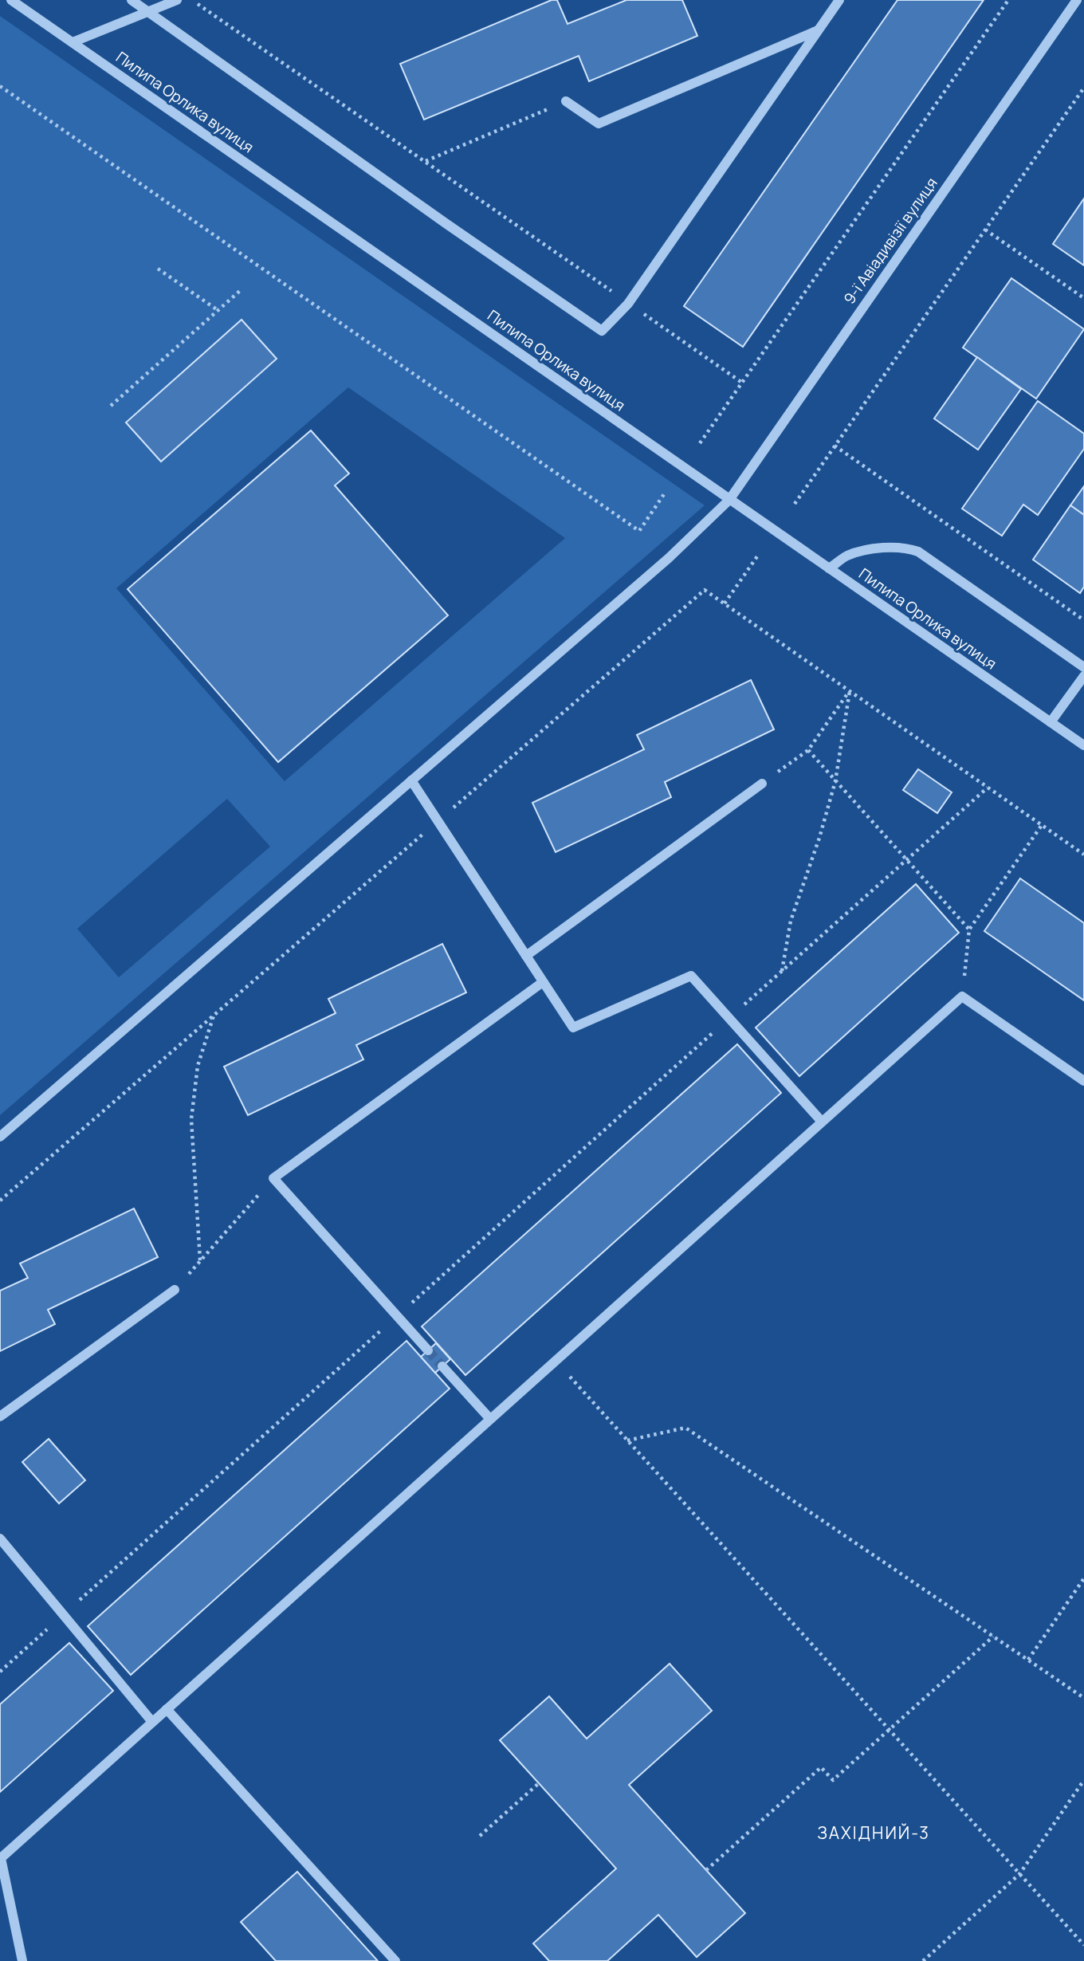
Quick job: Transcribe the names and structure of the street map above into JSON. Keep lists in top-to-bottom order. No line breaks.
{"streets":{"street":["Пилипа Орлика вулиця","9-ї Авіадивізії вулиця"]},"crossings":[["Пилипа Орлика вулиця","9-ї Авіадивізії вулиця"]],"districts":["ЗАХІДНИЙ-3"]}
